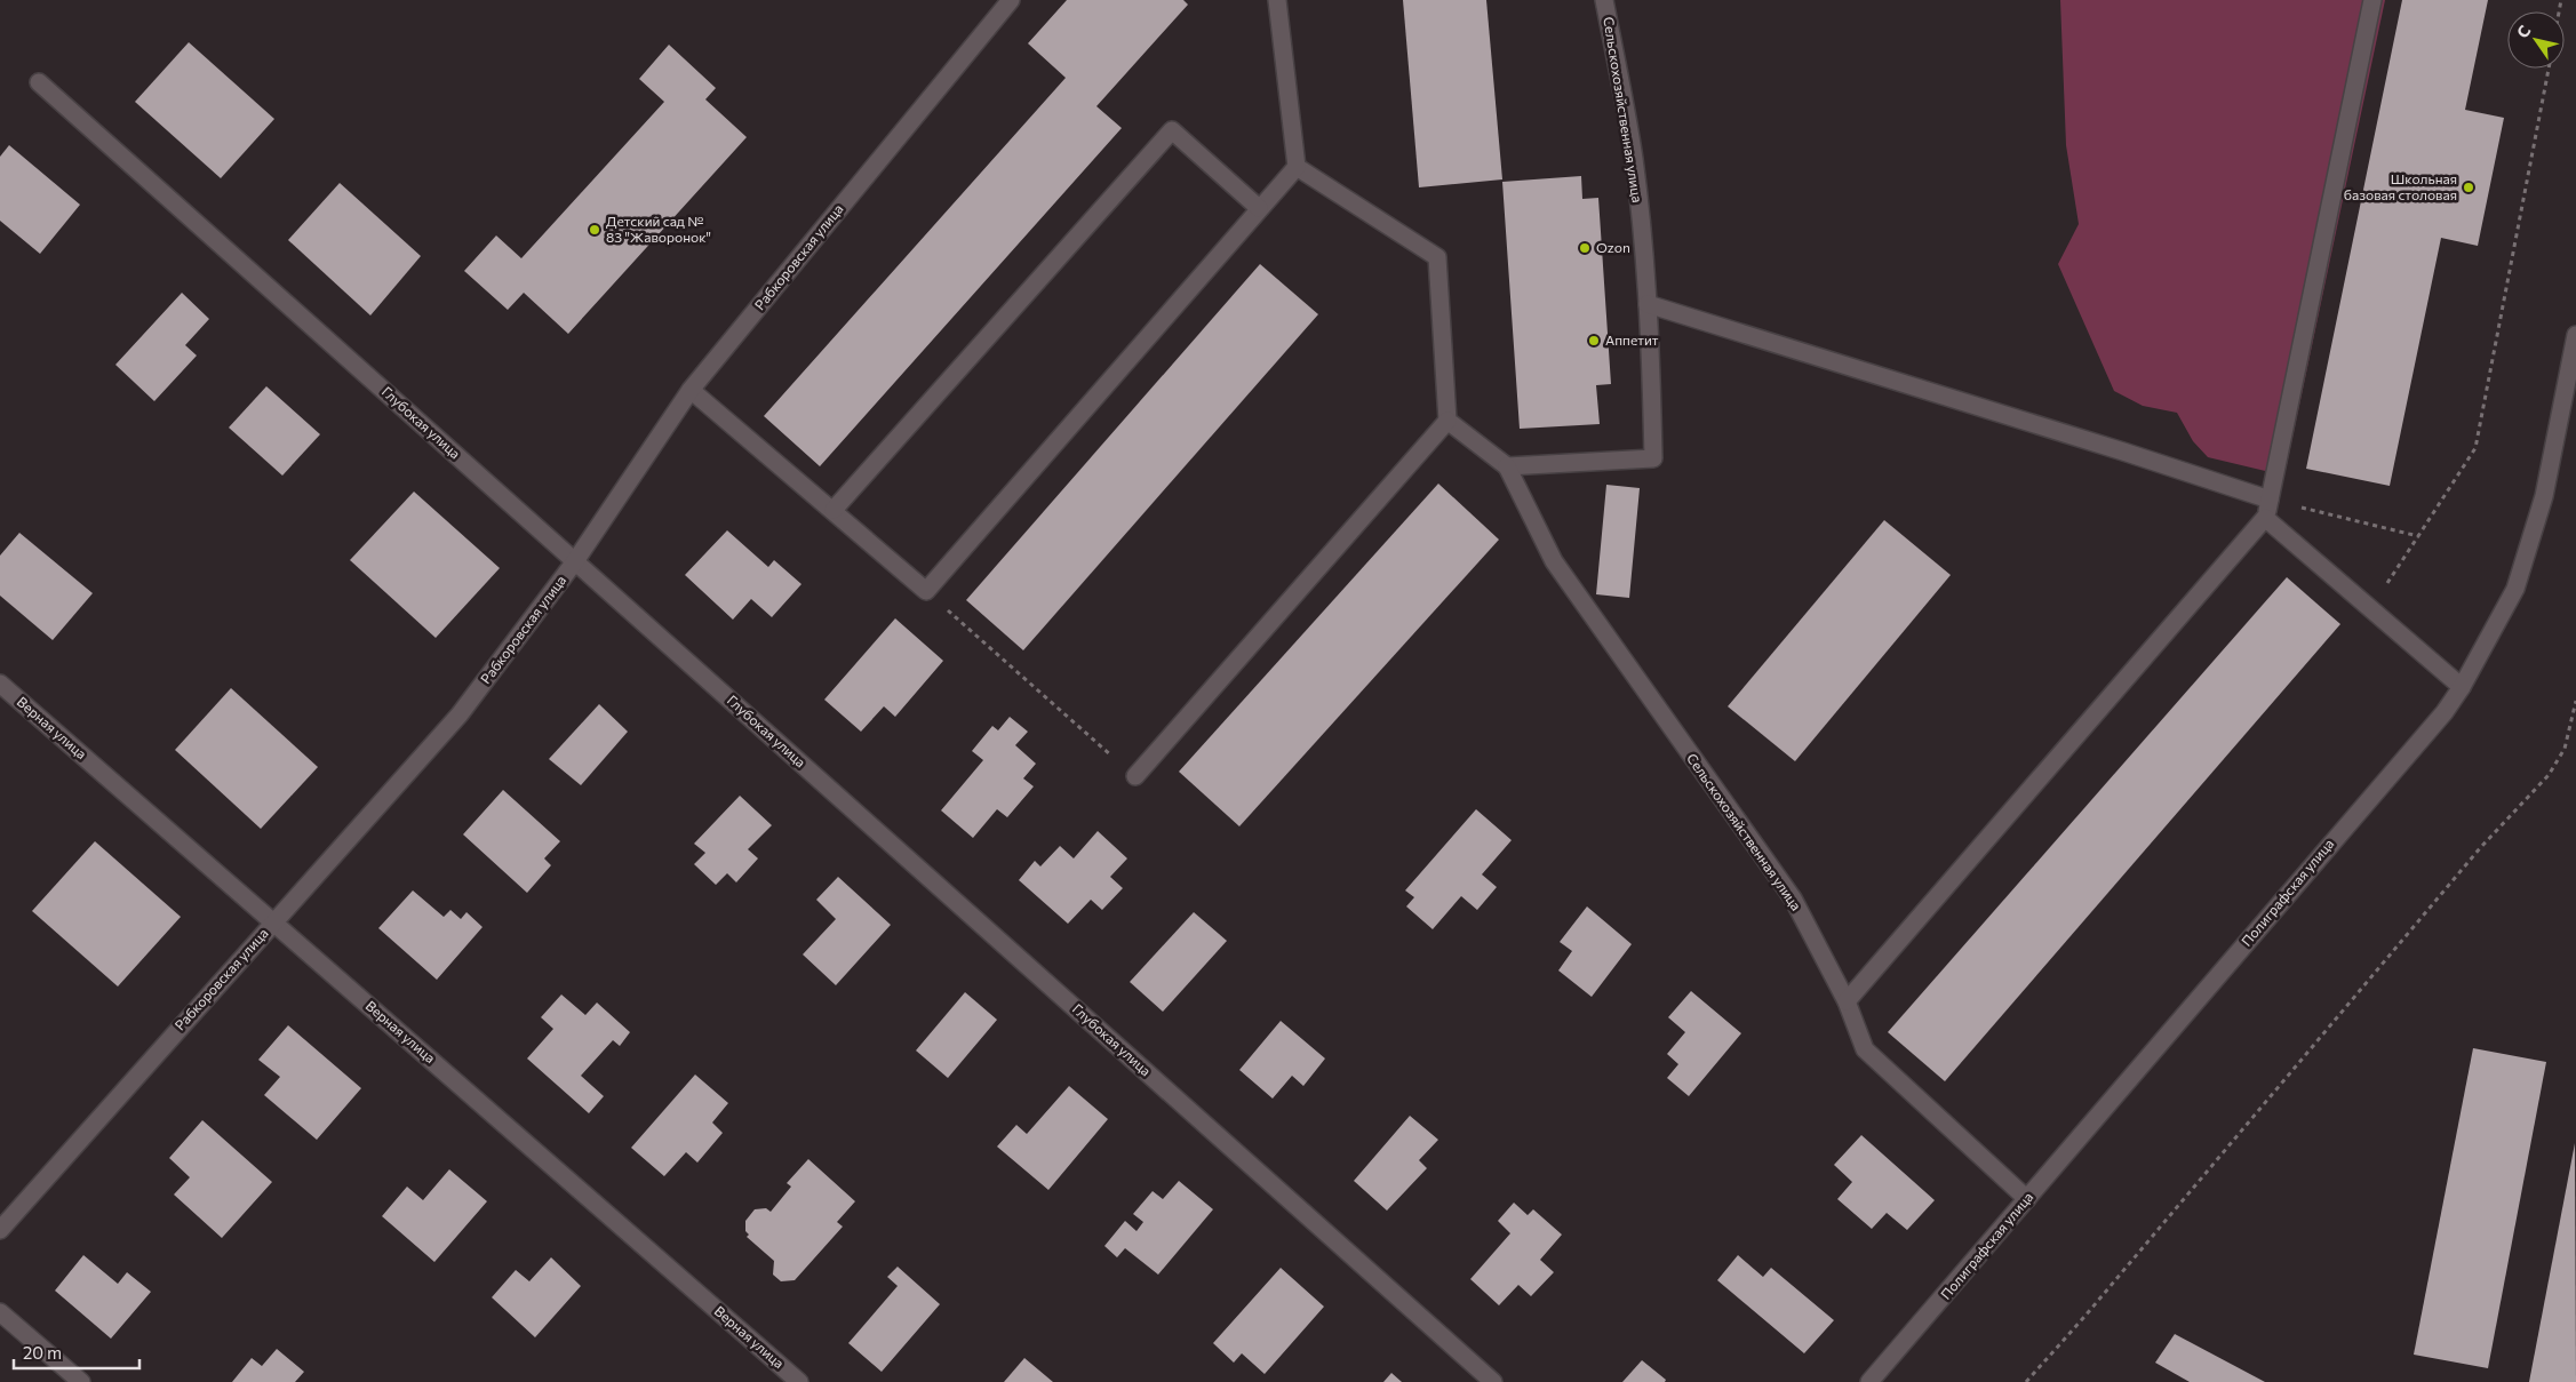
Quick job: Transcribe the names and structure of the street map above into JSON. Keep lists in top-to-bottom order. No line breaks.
{"streets":{"street":["Сельскохозяйственная улица","Рабкоровская улица","Глубокая улица","Верная улица","Полиграфская улица"]},"crossings":[["Сельскохозяйственная улица","Полиграфская улица"],["Рабкоровская улица","Глубокая улица"],["Рабкоровская улица","Верная улица"]],"places":["Школьная базовая столовая","Детский сад № 83 \"Жаворонок\"","Ozon","Аппетит"],"scale_bar":"20 m","north":"top left"}
